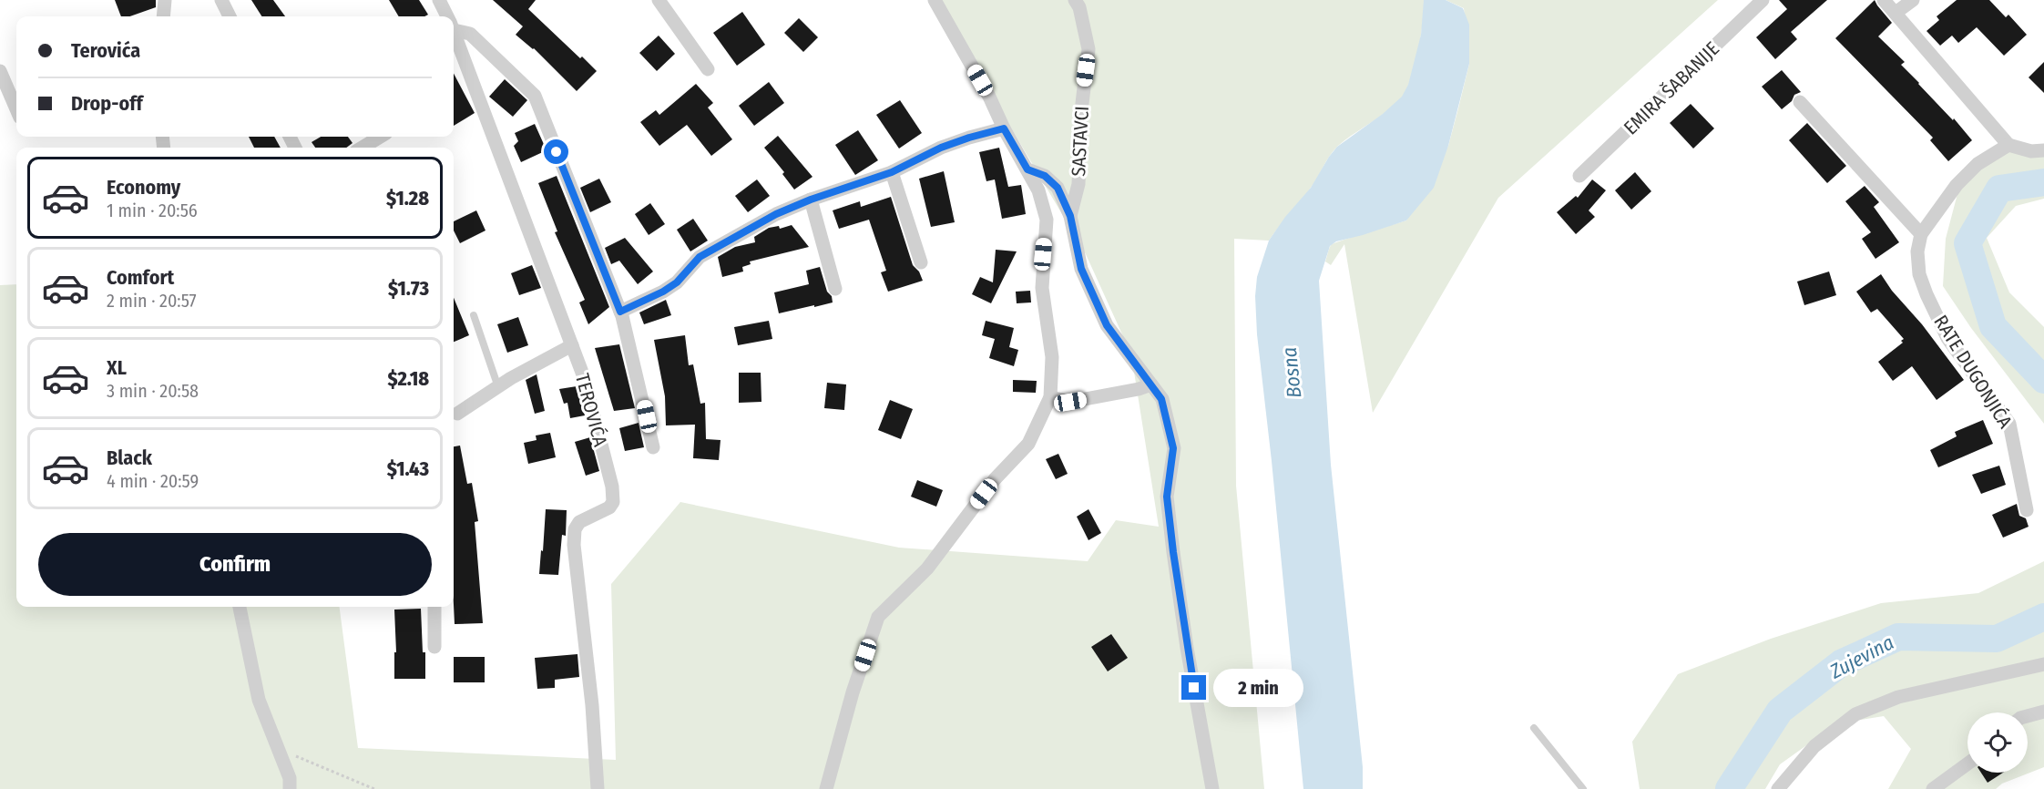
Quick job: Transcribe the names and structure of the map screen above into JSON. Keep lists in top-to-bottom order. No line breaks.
{"streets":{"street":["EMIRA ŠABANIJE","SASTAVCI","RATE DUGONJIĆA","TEROVIĆA"]},"water":["Bosna","Zujevina"],"page":{"banner":["Terovića","Drop-off"],"list":[{"name":"Economy","note":"1 min · 20:56","value":"$1.28"},{"name":"Comfort","note":"2 min · 20:57","value":"$1.73"},{"name":"XL","note":"3 min · 20:58","value":"$2.18"},{"name":"Black","note":"4 min · 20:59","value":"$1.43"}],"buttons":"Confirm","bubble":"2 min"}}
